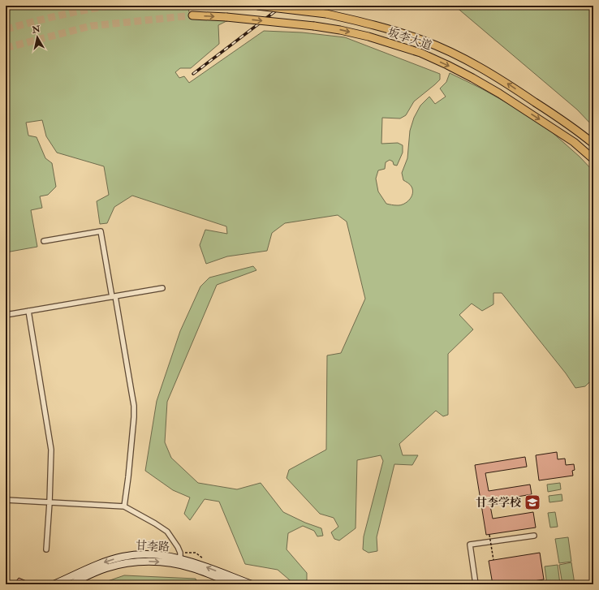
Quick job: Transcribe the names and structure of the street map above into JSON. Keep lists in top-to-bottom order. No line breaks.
{"streets":{"main road":["坂李大道","甘李路"]},"places":{"school or university":["甘李学校"]},"north":"top"}
